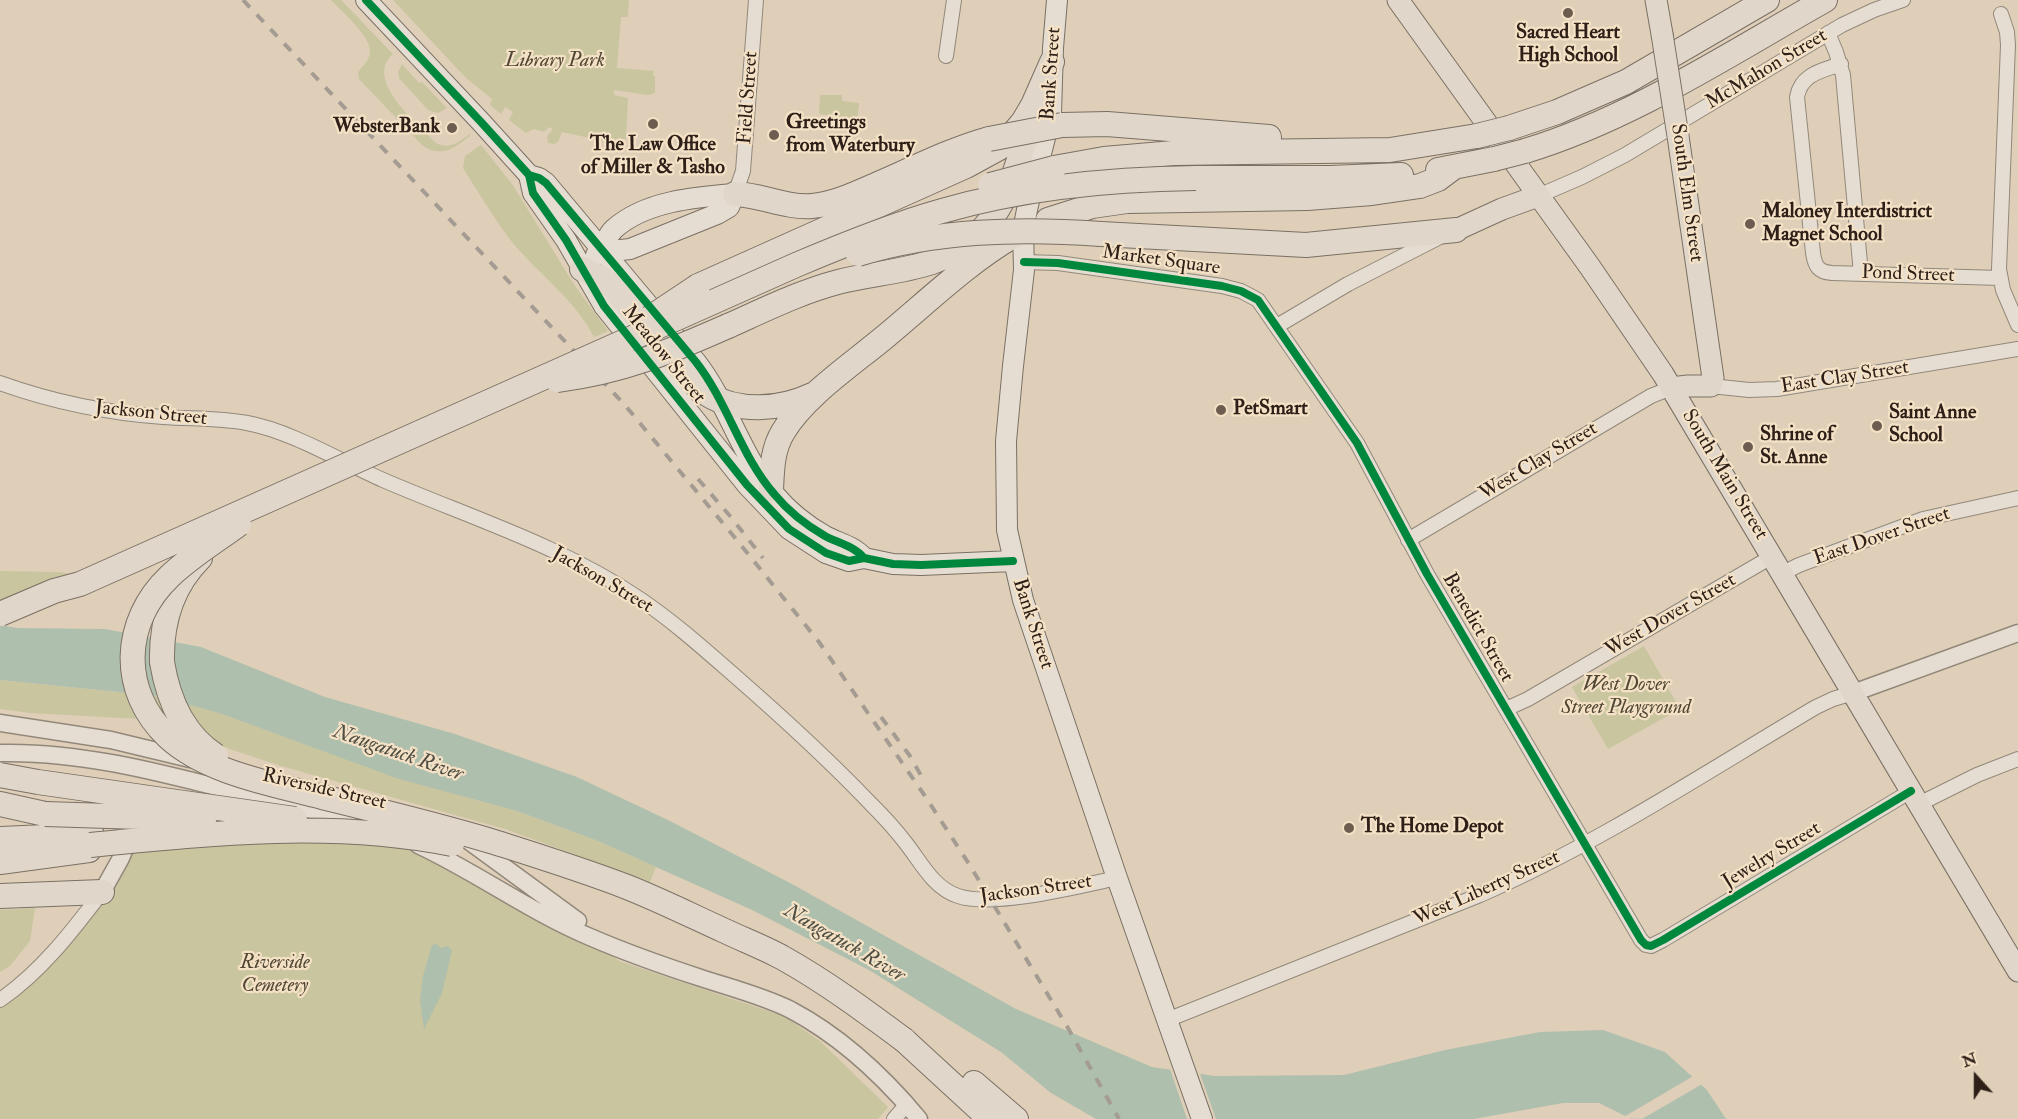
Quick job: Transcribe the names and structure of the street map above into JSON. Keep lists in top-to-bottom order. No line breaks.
{"streets":{"main road":["Bank Street","Field Street","South Elm Street","Meadow Street","East Clay Street","South Main Street"],"street":["McMahon Street","Market Square","Pond Street","Jackson Street","West Clay Street","East Dover Street","West Dover Street","Benedict Street","Riverside Street","Jewelry Street","West Liberty Street"]},"crossings":[["McMahon Street","South Main Street"],["Bank Street","Market Square"],["Bank Street","Meadow Street"],["Bank Street","Jackson Street"],["Bank Street","West Liberty Street"],["Field Street","Meadow Street"],["South Elm Street","East Clay Street"],["Market Square","Benedict Street"],["East Clay Street","West Clay Street"],["East Clay Street","South Main Street"],["West Clay Street","South Main Street"],["West Clay Street","Benedict Street"],["South Main Street","East Dover Street"],["South Main Street","West Dover Street"],["South Main Street","Jewelry Street"],["South Main Street","West Liberty Street"],["East Dover Street","West Dover Street"],["West Dover Street","Benedict Street"],["Benedict Street","Jewelry Street"],["Benedict Street","West Liberty Street"]],"water":["Naugatuck River"],"parks":["Library Park","West Dover Street Playground","Riverside Cemetery"],"places":["Sacred Heart High School","The Law Office of Miller & Tasho","WebsterBank","Greetings from Waterbury","Maloney Interdistrict Magnet School","PetSmart","Saint Anne School","Shrine of St. Anne","The Home Depot"],"north":"top"}
